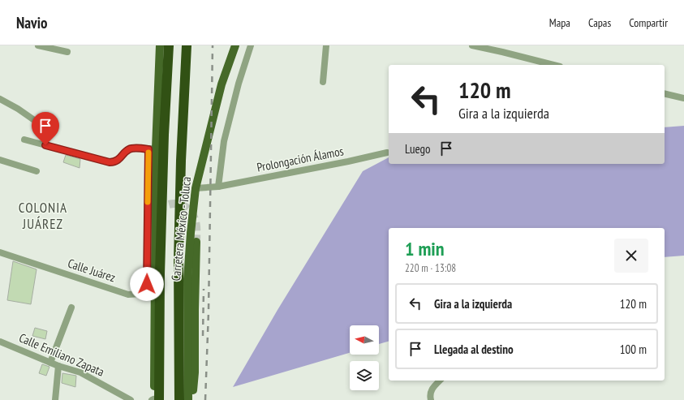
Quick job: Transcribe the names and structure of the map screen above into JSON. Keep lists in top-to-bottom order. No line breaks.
{"streets":{"highway":["Carretera México - Toluca"],"street":["Prolongación Álamos","Calle Juárez","Calle Emiliano Zapata"]},"crossings":[["Prolongación Álamos","Carretera México - Toluca"],["Carretera México - Toluca","Calle Juárez"]],"districts":["COLONIA JUÁREZ"],"north":"left","page":{"header":"Navio","nav":["Mapa","Capas","Compartir"],"turn":["120 m","Gira a la izquierda"],"then":"Luego","heading":["1 min","220 m · 13:08"],"list":[{"name":"Gira a la izquierda","value":"120 m"},{"name":"Llegada al destino","value":"100 m"}]}}
